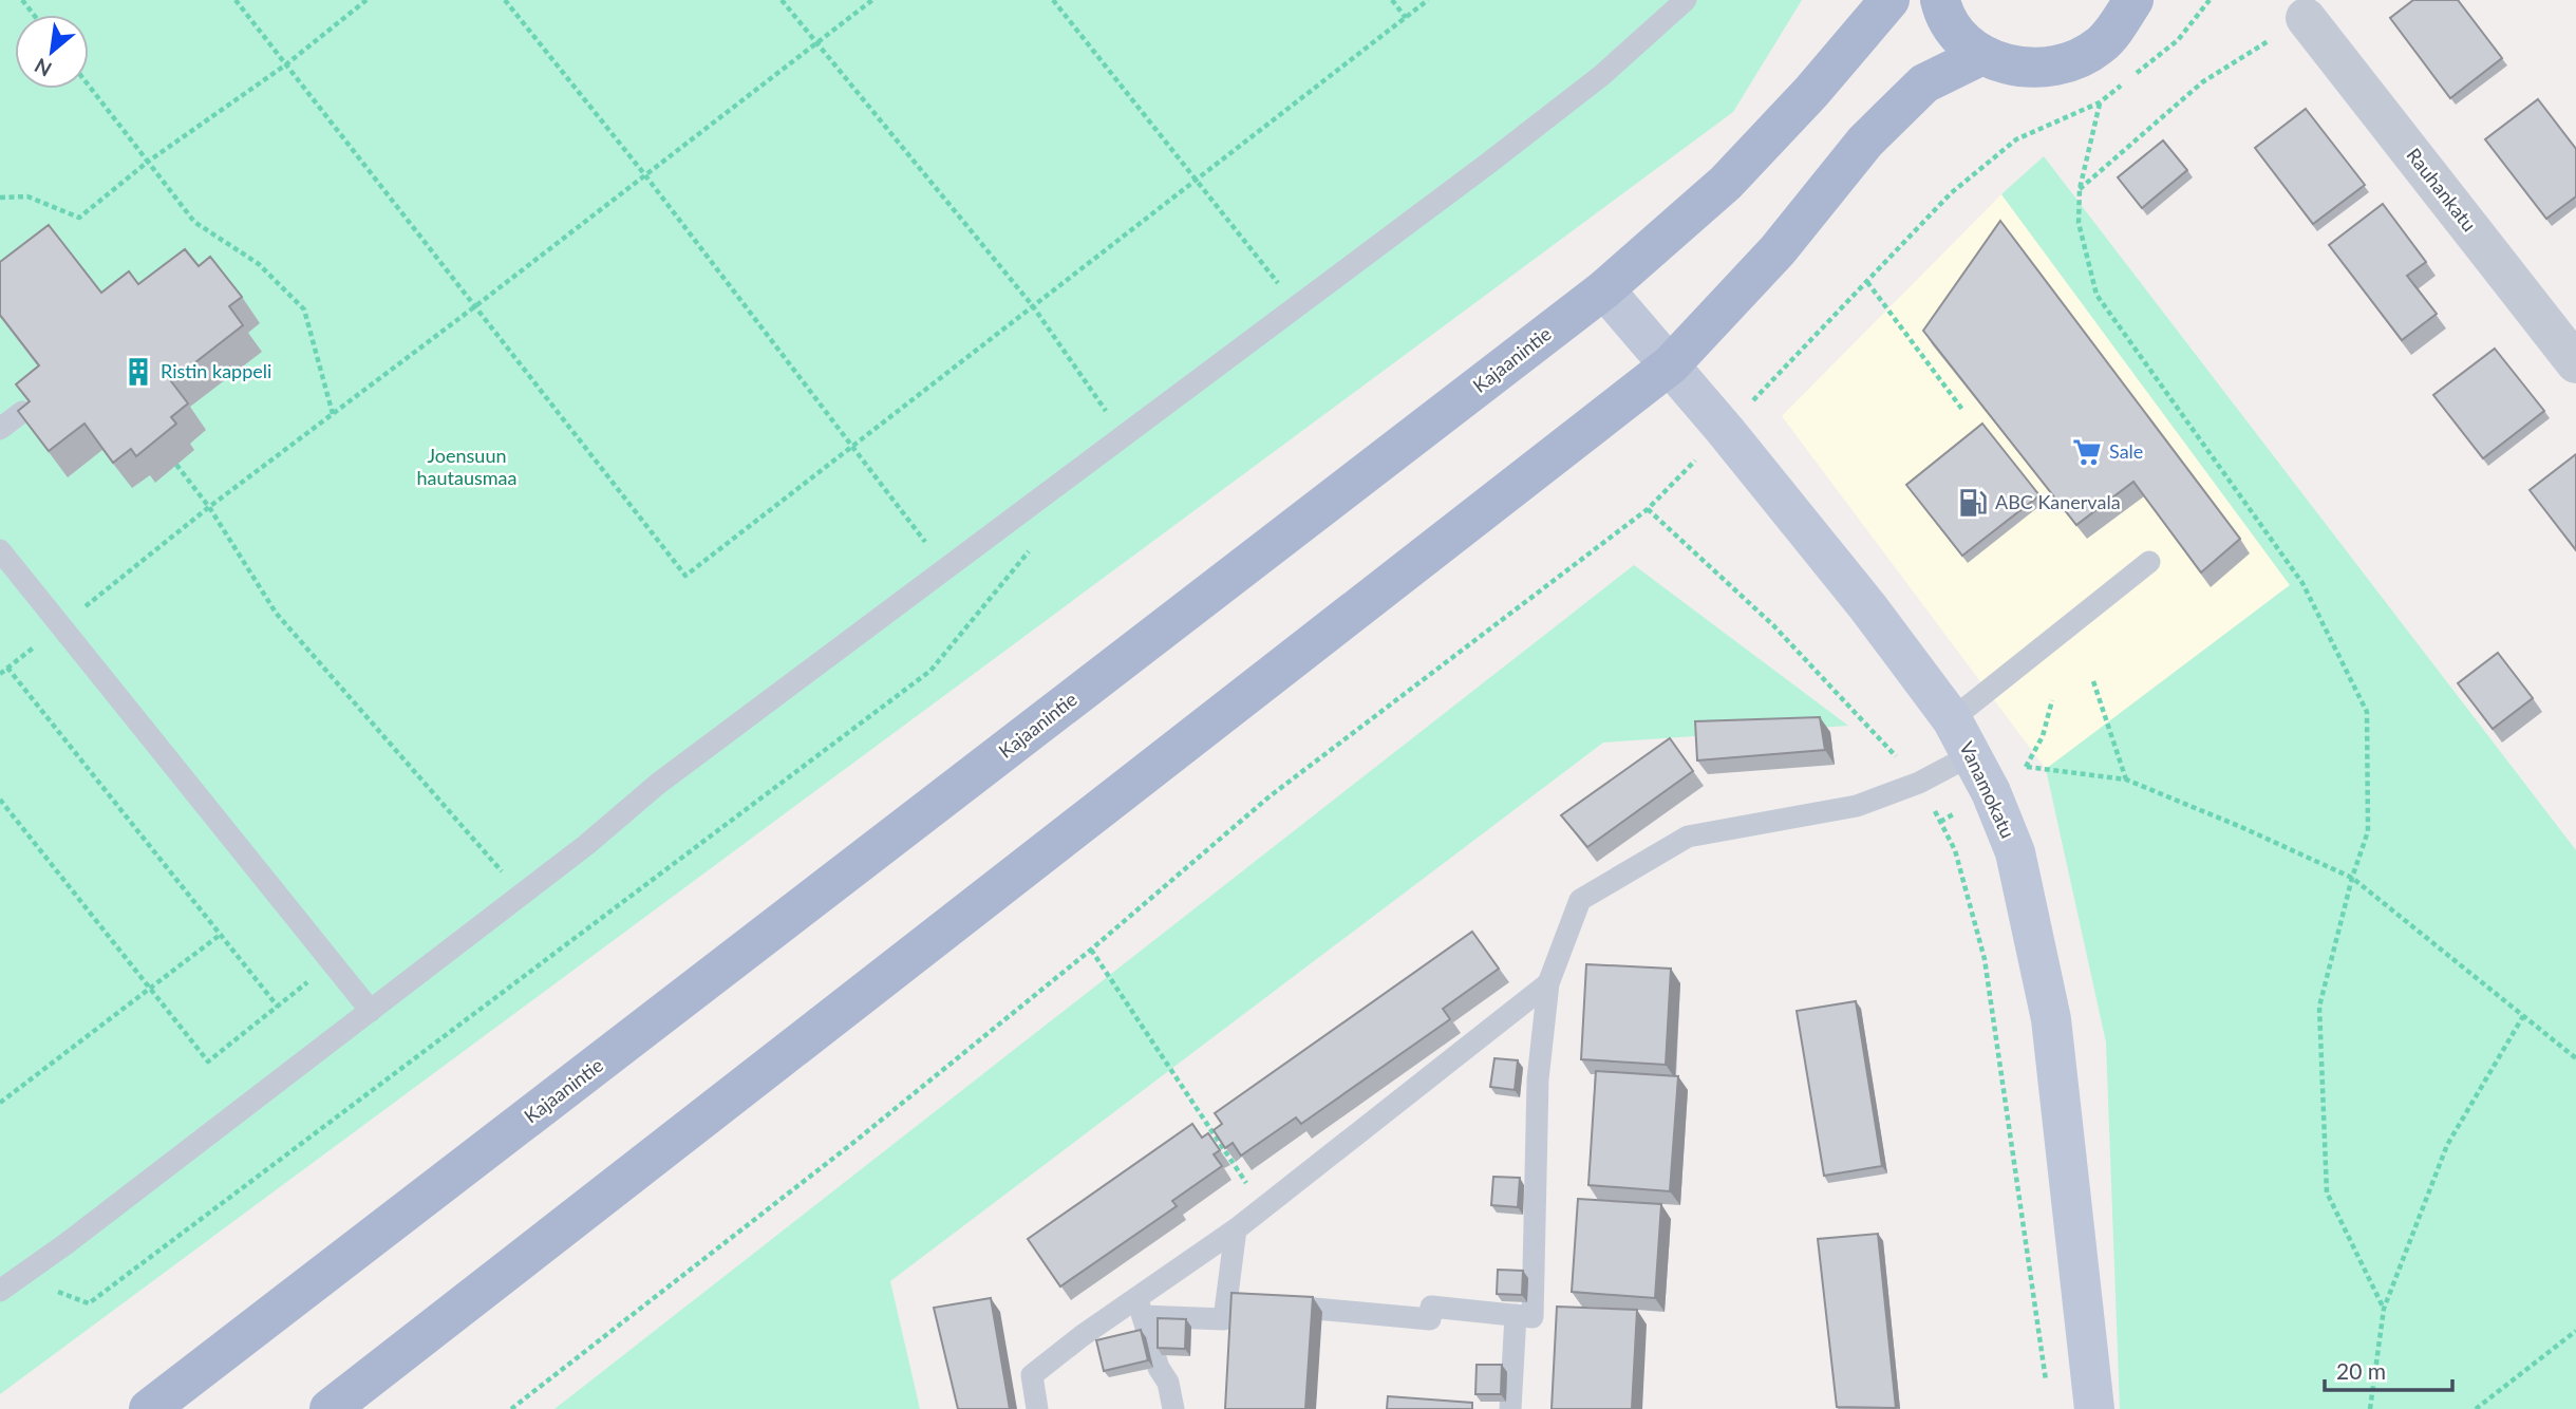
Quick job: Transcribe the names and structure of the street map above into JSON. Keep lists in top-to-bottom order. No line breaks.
{"streets":{"main road":["Kajaanintie"],"street":["Rauhankatu","Vanamokatu"]},"crossings":[["Kajaanintie","Vanamokatu"]],"parks":["Joensuun hautausmaa"],"places":{"building":["Ristin kappeli"],"supermarket":["Sale"],"fuel station":["ABC Kanervala"]},"scale_bar":"20 m","north":"bottom left"}
